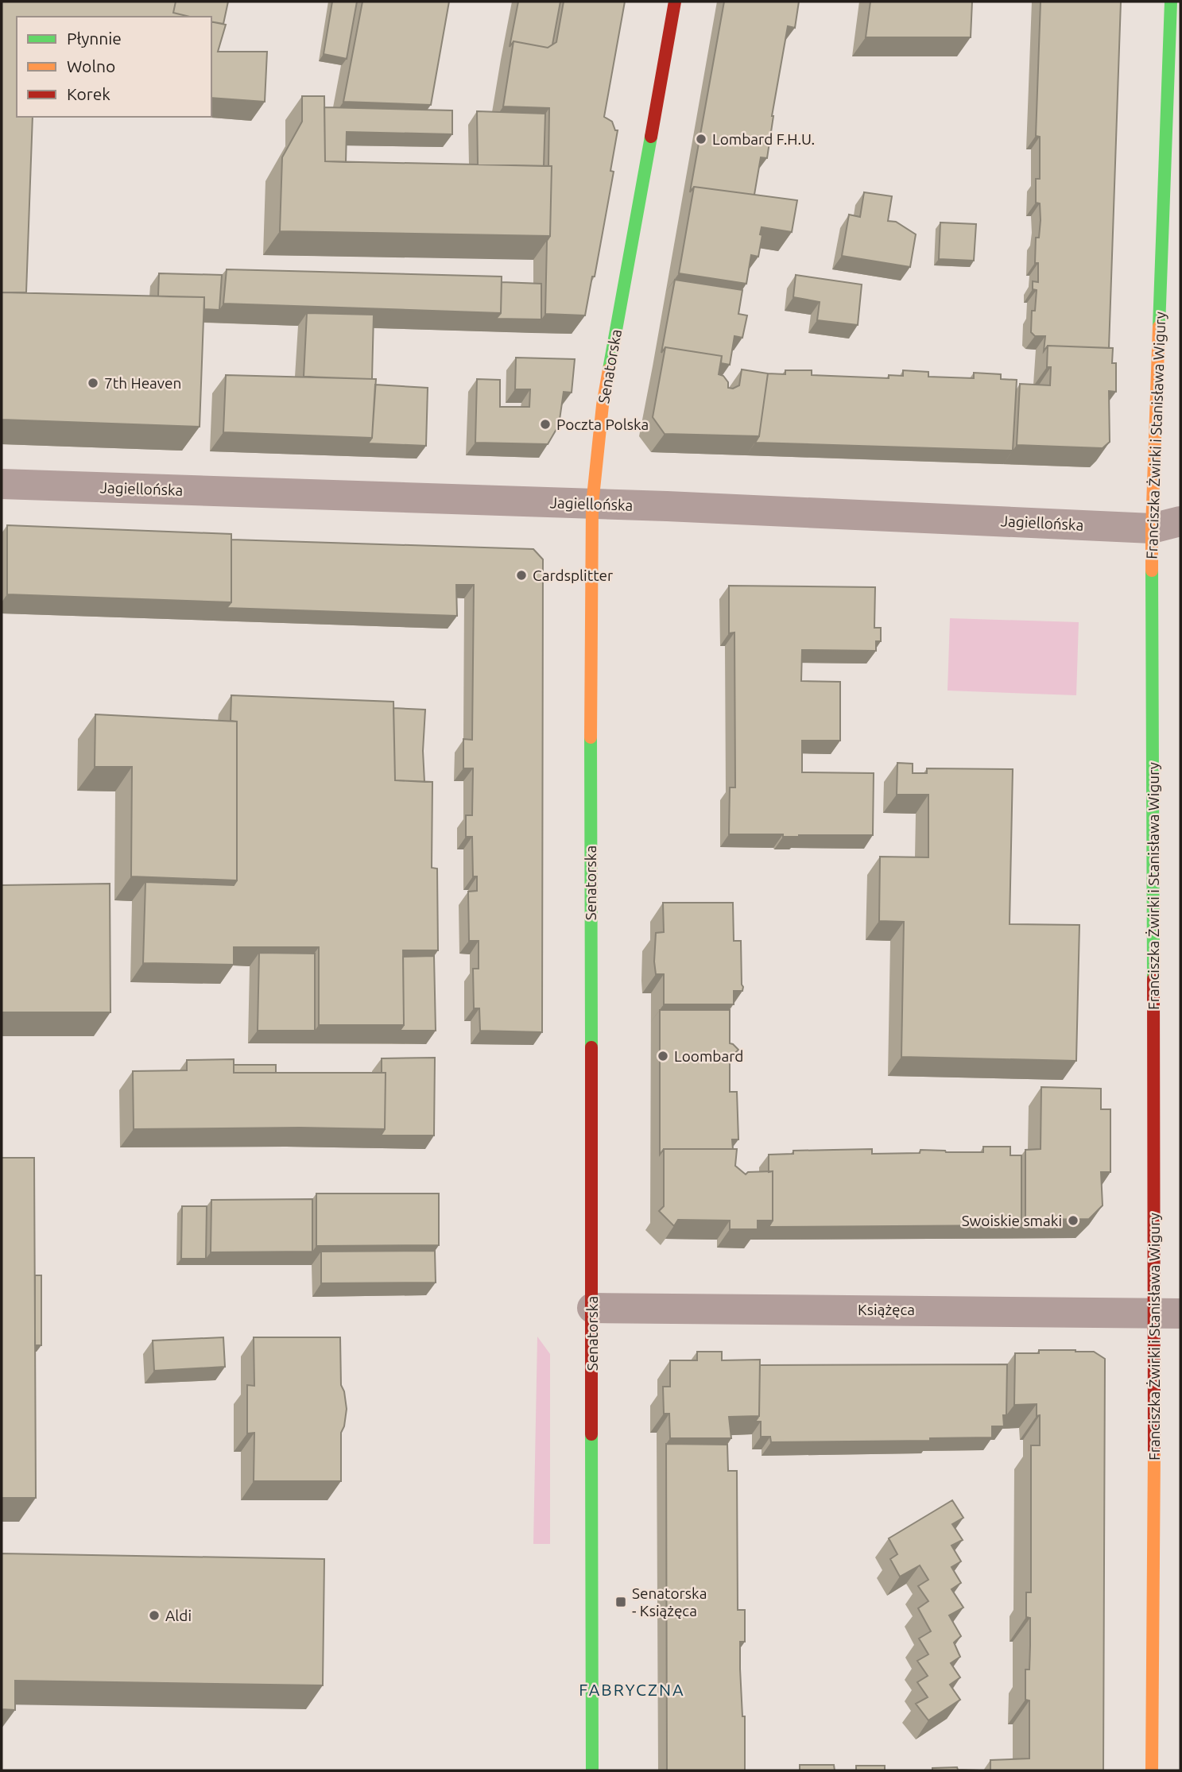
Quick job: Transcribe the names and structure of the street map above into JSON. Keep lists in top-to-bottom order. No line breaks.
{"streets":{"street":["Senatorska","Franciszka Żwirki i Stanisława Wigury","Jagiellońska","Książęca"]},"crossings":[["Senatorska","Jagiellońska"],["Senatorska","Książęca"],["Franciszka Żwirki i Stanisława Wigury","Jagiellońska"],["Franciszka Żwirki i Stanisława Wigury","Książęca"]],"districts":["FABRYCZNA"],"places":{"other":["Lombard F.H.U.","7th Heaven","Poczta Polska","Cardsplitter","Loombard","Swoiskie smaki","Aldi"],"transit":["Senatorska - Książęca"]},"legend":["Płynnie","Wolno","Korek"]}
